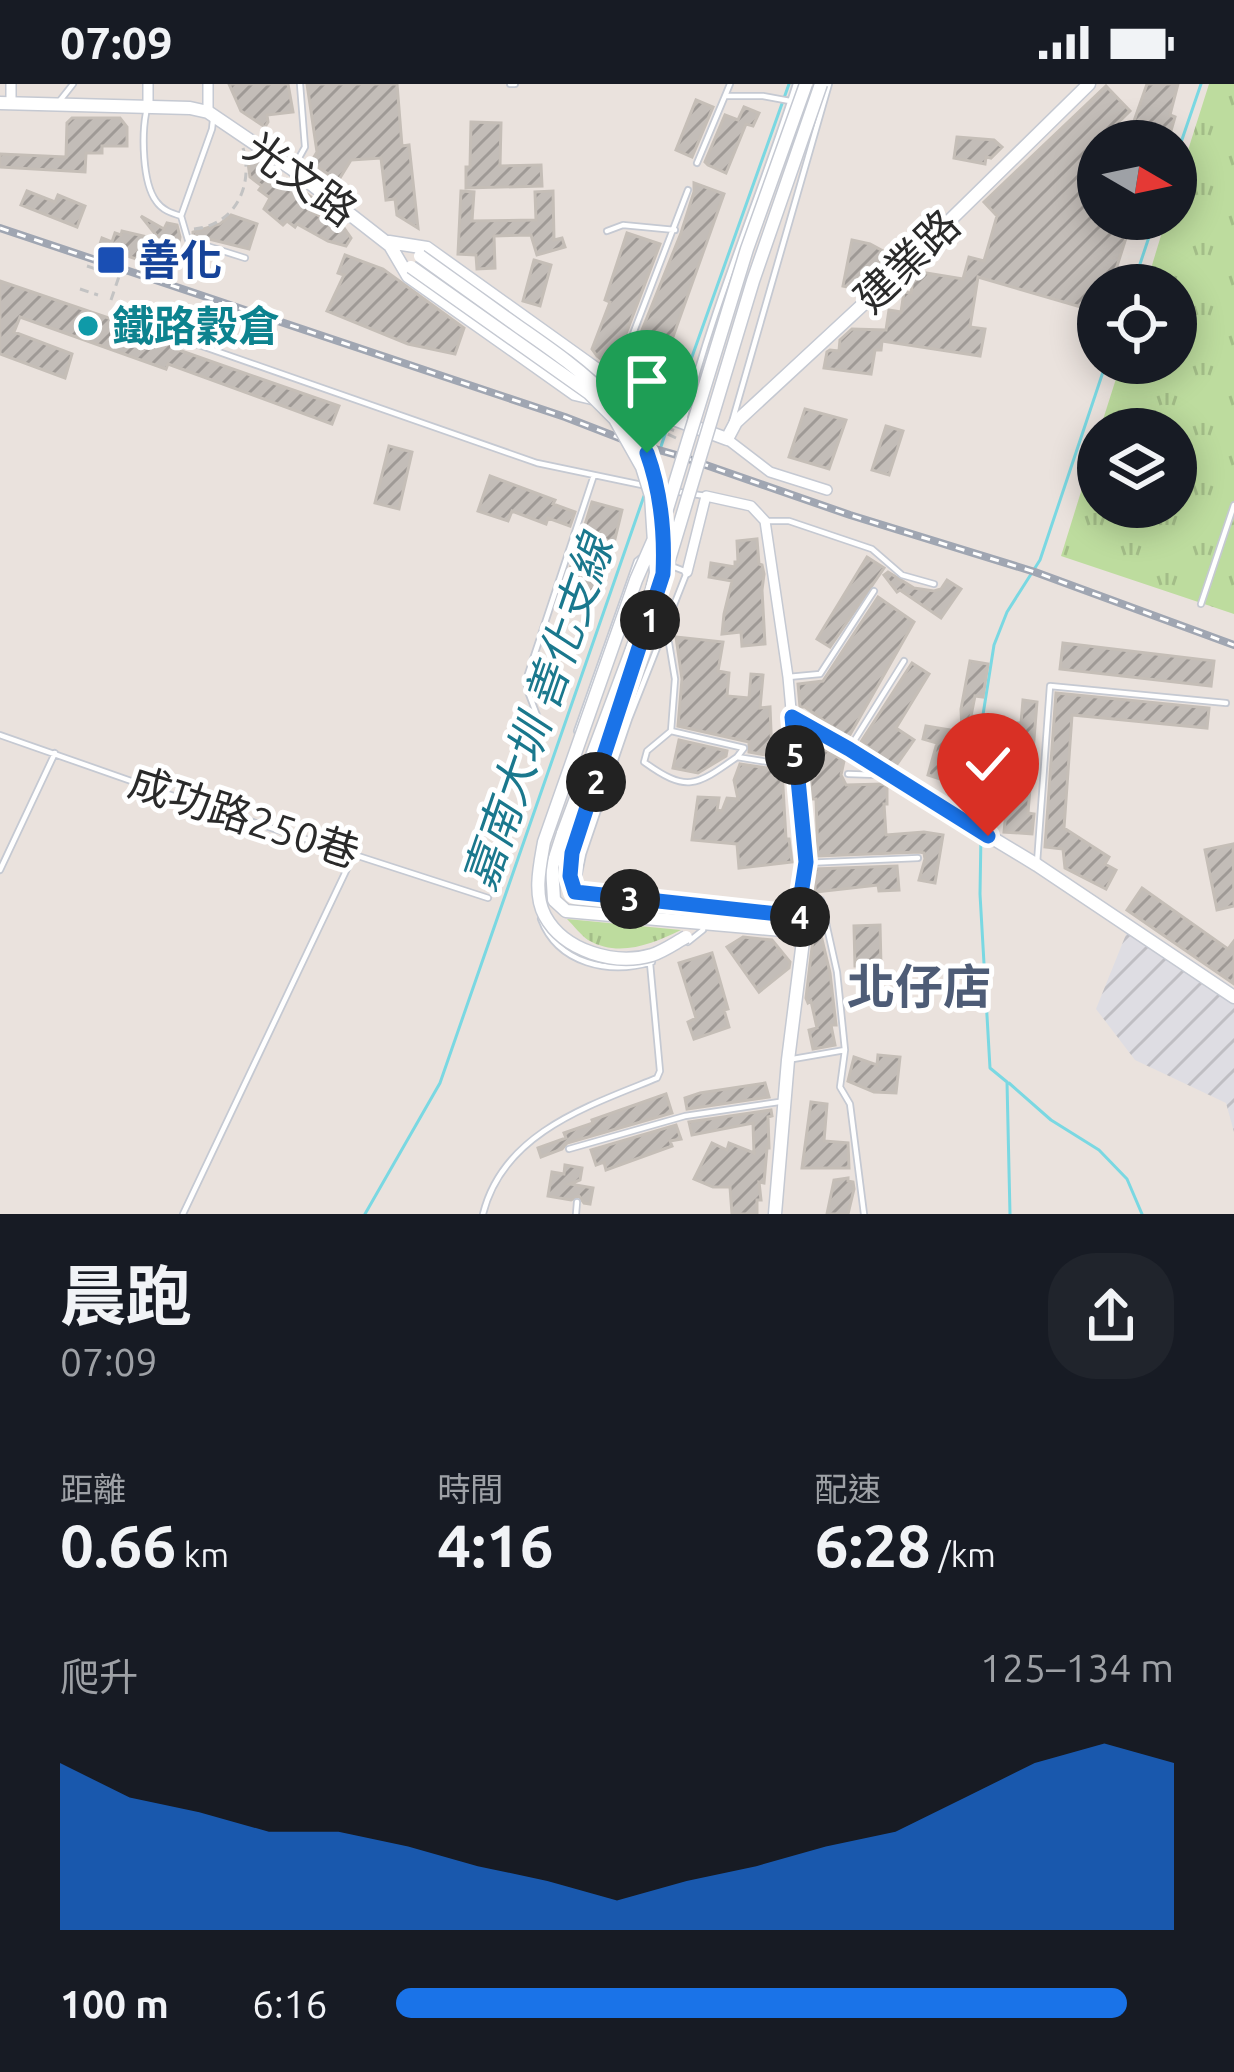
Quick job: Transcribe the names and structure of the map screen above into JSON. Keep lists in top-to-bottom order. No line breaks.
{"streets":{"street":["光文路","建業路"],"lane":["成功路250巷"]},"districts":["北仔店"],"water":["嘉南大圳 善化支線"],"places":{"transit":["善化"],"other":["鐵路穀倉"]},"north":"right","page":{"status":"07:09","pins":["1","5","2","3","4"],"heading":["晨跑","07:09"],"stats":[["距離","0.66 km"],["時間","4:16"],["配速","6:28 /km"]],"chart":["爬升","125–134 m"],"list":[{"name":"100 m","note":"6:16"}]}}
